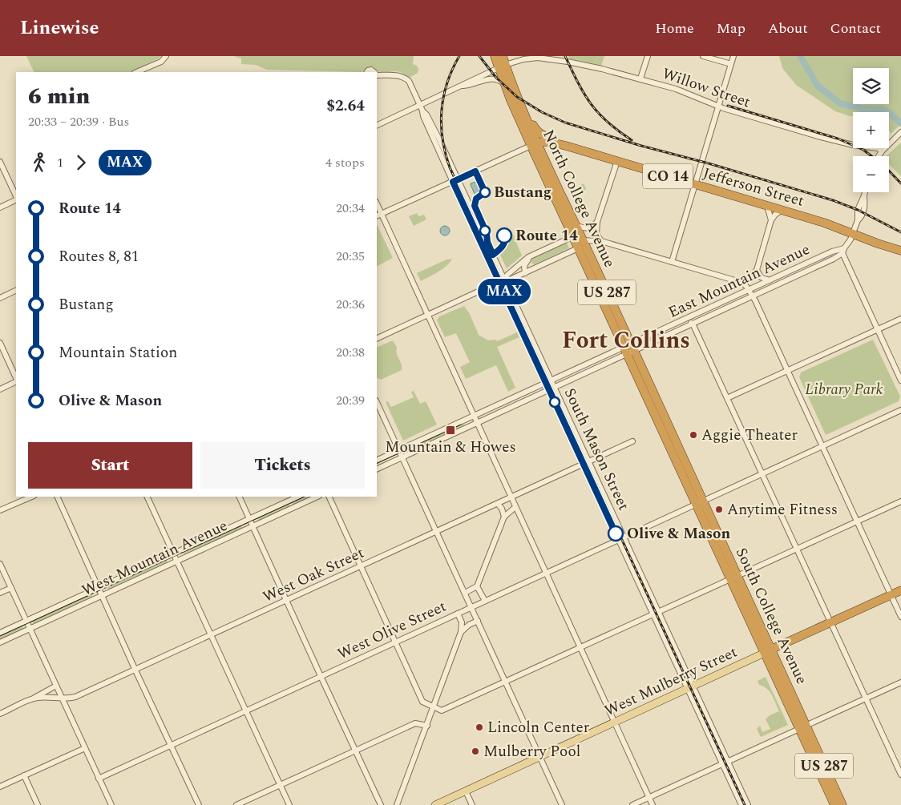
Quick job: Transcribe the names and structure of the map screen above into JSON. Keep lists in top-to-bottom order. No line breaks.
{"streets":{"highway":["CO 14","Jefferson Street","North College Avenue","US 287","South College Avenue"],"main road":["West Mulberry Street"],"street":["Willow Street","East Mountain Avenue","South Mason Street","West Mountain Avenue","West Oak Street","West Olive Street"]},"crossings":[["Willow Street","North College Avenue"],["Willow Street","South Mason Street"],["CO 14","Jefferson Street"],["CO 14","North College Avenue"],["CO 14","East Mountain Avenue"],["Jefferson Street","North College Avenue"],["Jefferson Street","East Mountain Avenue"],["North College Avenue","East Mountain Avenue"],["North College Avenue","South College Avenue"],["East Mountain Avenue","South College Avenue"],["South Mason Street","West Oak Street"],["South Mason Street","West Olive Street"],["South Mason Street","West Mulberry Street"],["South College Avenue","West Olive Street"],["South College Avenue","West Mulberry Street"]],"districts":["Fort Collins"],"parks":["Library Park"],"places":{"other":["Bustang","Route 14","Aggie Theater","Anytime Fitness","Olive & Mason","Lincoln Center","Mulberry Pool"],"transit":["Mountain & Howes"]},"lines":["bus line MAX"],"page":{"header":"Linewise","nav":["Home","Map","About","Contact"],"on_map":"MAX","map_buttons":["+","−"],"heading":["6 min","20:33 – 20:39 · Bus","$2.64"],"legs":["1","MAX","4 stops"],"list":[{"name":"Route 14","value":"20:34"},{"name":"Routes 8, 81","value":"20:35"},{"name":"Bustang","value":"20:36"},{"name":"Mountain Station","value":"20:38"},{"name":"Olive & Mason","value":"20:39"}],"buttons":["Start","Tickets"]}}
